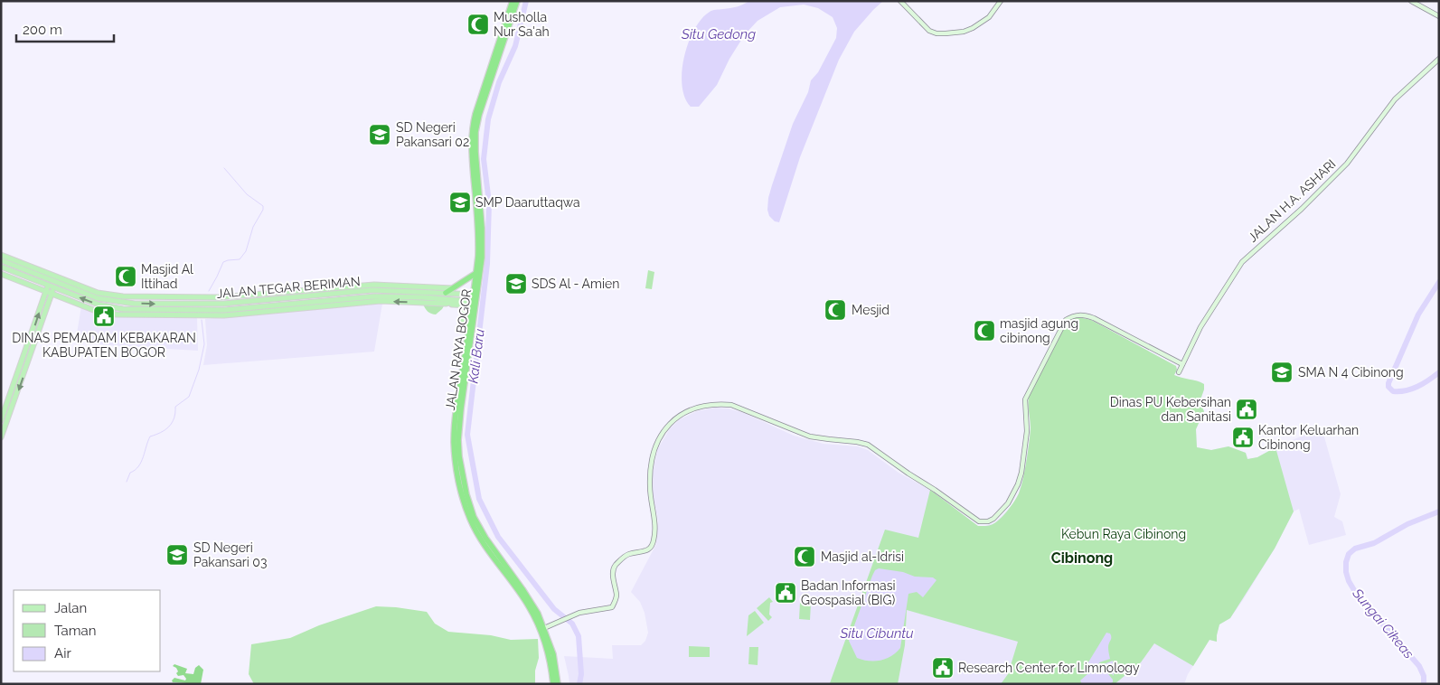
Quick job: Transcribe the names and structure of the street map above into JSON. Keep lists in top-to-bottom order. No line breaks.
{"streets":{"highway":["JALAN RAYA BOGOR"],"main road":["JALAN TEGAR BERIMAN"],"street":["JALAN H.A. ASHARI"]},"crossings":[["JALAN TEGAR BERIMAN","JALAN RAYA BOGOR"]],"districts":["Cibinong"],"water":["Situ Gedong","Kali Baru","Sungai Cikeas","Situ Cibuntu"],"parks":["Kebun Raya Cibinong"],"places":{"mosque":["Musholla Nur Sa'ah","Masjid Al Ittihad","Mesjid","masjid agung cibinong","Masjid al-Idrisi"],"school or university":["SD Negeri Pakansari 02","SMP Daaruttaqwa","SDS Al - Amien","SMA N 4 Cibinong","SD Negeri Pakansari 03"],"public building":["DINAS PEMADAM KEBAKARAN KABUPATEN BOGOR","Dinas PU Kebersihan dan Sanitasi","Kantor Keluarhan Cibinong","Badan Informasi Geospasial (BIG)","Research Center for Limnology"]},"legend":["Jalan","Taman","Air"],"scale_bar":"200 m"}
